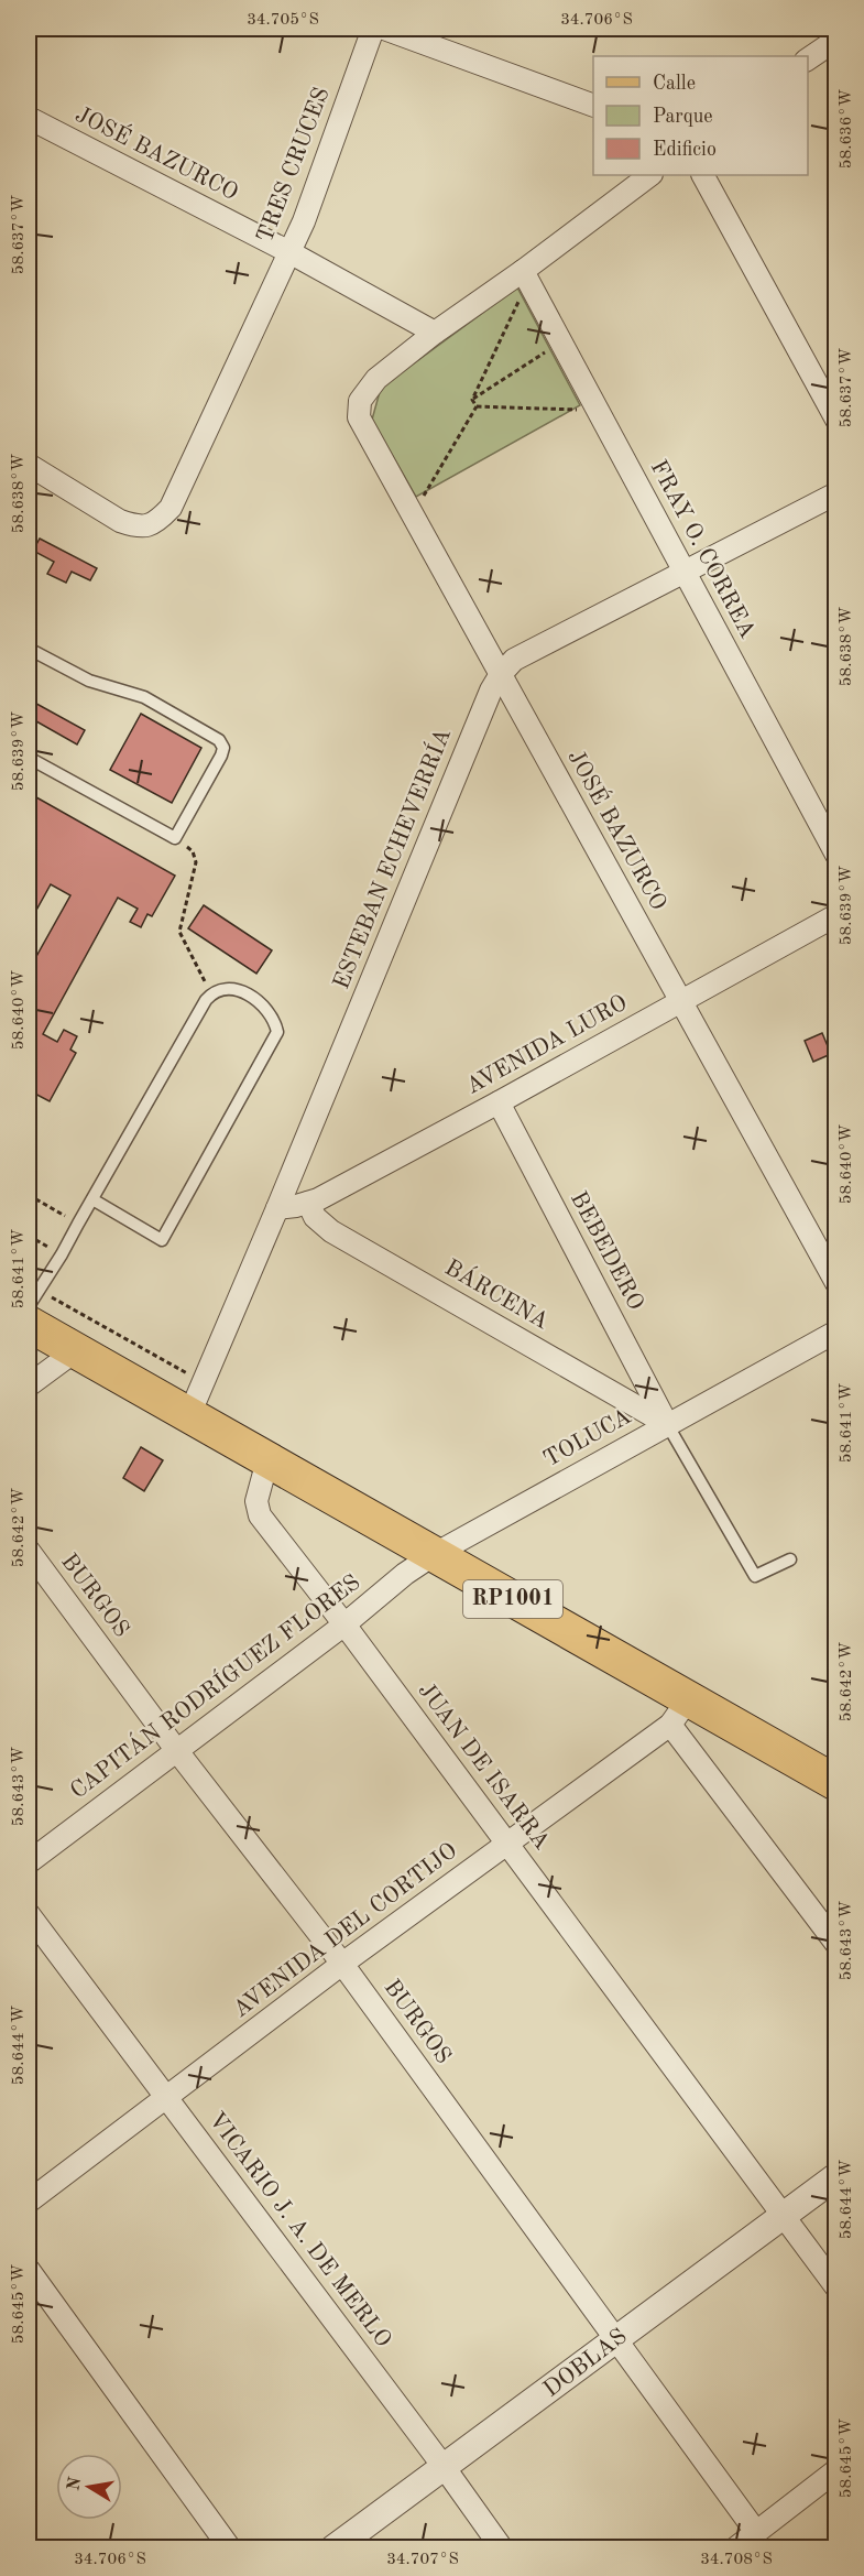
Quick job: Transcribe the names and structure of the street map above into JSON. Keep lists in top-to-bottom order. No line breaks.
{"streets":{"main road":["RP1001"],"street":["JOSÉ BAZURCO","TRES CRUCES","FRAY O. CORREA","ESTEBAN ECHEVERRÍA","AVENIDA LURO","BEBEDERO","BÁRCENA","TOLUCA","BURGOS","CAPITÁN RODRÍGUEZ FLORES","JUAN DE ISARRA","AVENIDA DEL CORTIJO","VICARIO J. A. DE MERLO","DOBLAS"]},"crossings":[["JOSÉ BAZURCO","TRES CRUCES"],["JOSÉ BAZURCO","ESTEBAN ECHEVERRÍA"],["JOSÉ BAZURCO","AVENIDA LURO"],["FRAY O. CORREA","ESTEBAN ECHEVERRÍA"],["ESTEBAN ECHEVERRÍA","AVENIDA LURO"],["ESTEBAN ECHEVERRÍA","RP1001"],["AVENIDA LURO","BEBEDERO"],["AVENIDA LURO","BÁRCENA"],["BEBEDERO","BÁRCENA"],["BEBEDERO","TOLUCA"],["BÁRCENA","TOLUCA"],["TOLUCA","RP1001"],["TOLUCA","CAPITÁN RODRÍGUEZ FLORES"],["BURGOS","CAPITÁN RODRÍGUEZ FLORES"],["BURGOS","AVENIDA DEL CORTIJO"],["BURGOS","DOBLAS"],["RP1001","CAPITÁN RODRÍGUEZ FLORES"],["RP1001","JUAN DE ISARRA"],["RP1001","AVENIDA DEL CORTIJO"],["CAPITÁN RODRÍGUEZ FLORES","JUAN DE ISARRA"],["JUAN DE ISARRA","AVENIDA DEL CORTIJO"],["JUAN DE ISARRA","DOBLAS"],["AVENIDA DEL CORTIJO","VICARIO J. A. DE MERLO"],["VICARIO J. A. DE MERLO","DOBLAS"]],"legend":["Calle","Parque","Edificio"],"north":"left","coordinates":["34.705°S","34.706°S","58.636°W","58.637°W","58.638°W","58.639°W","58.640°W","58.641°W","58.642°W","58.643°W","58.644°W","58.645°W","34.707°S","34.708°S"]}
